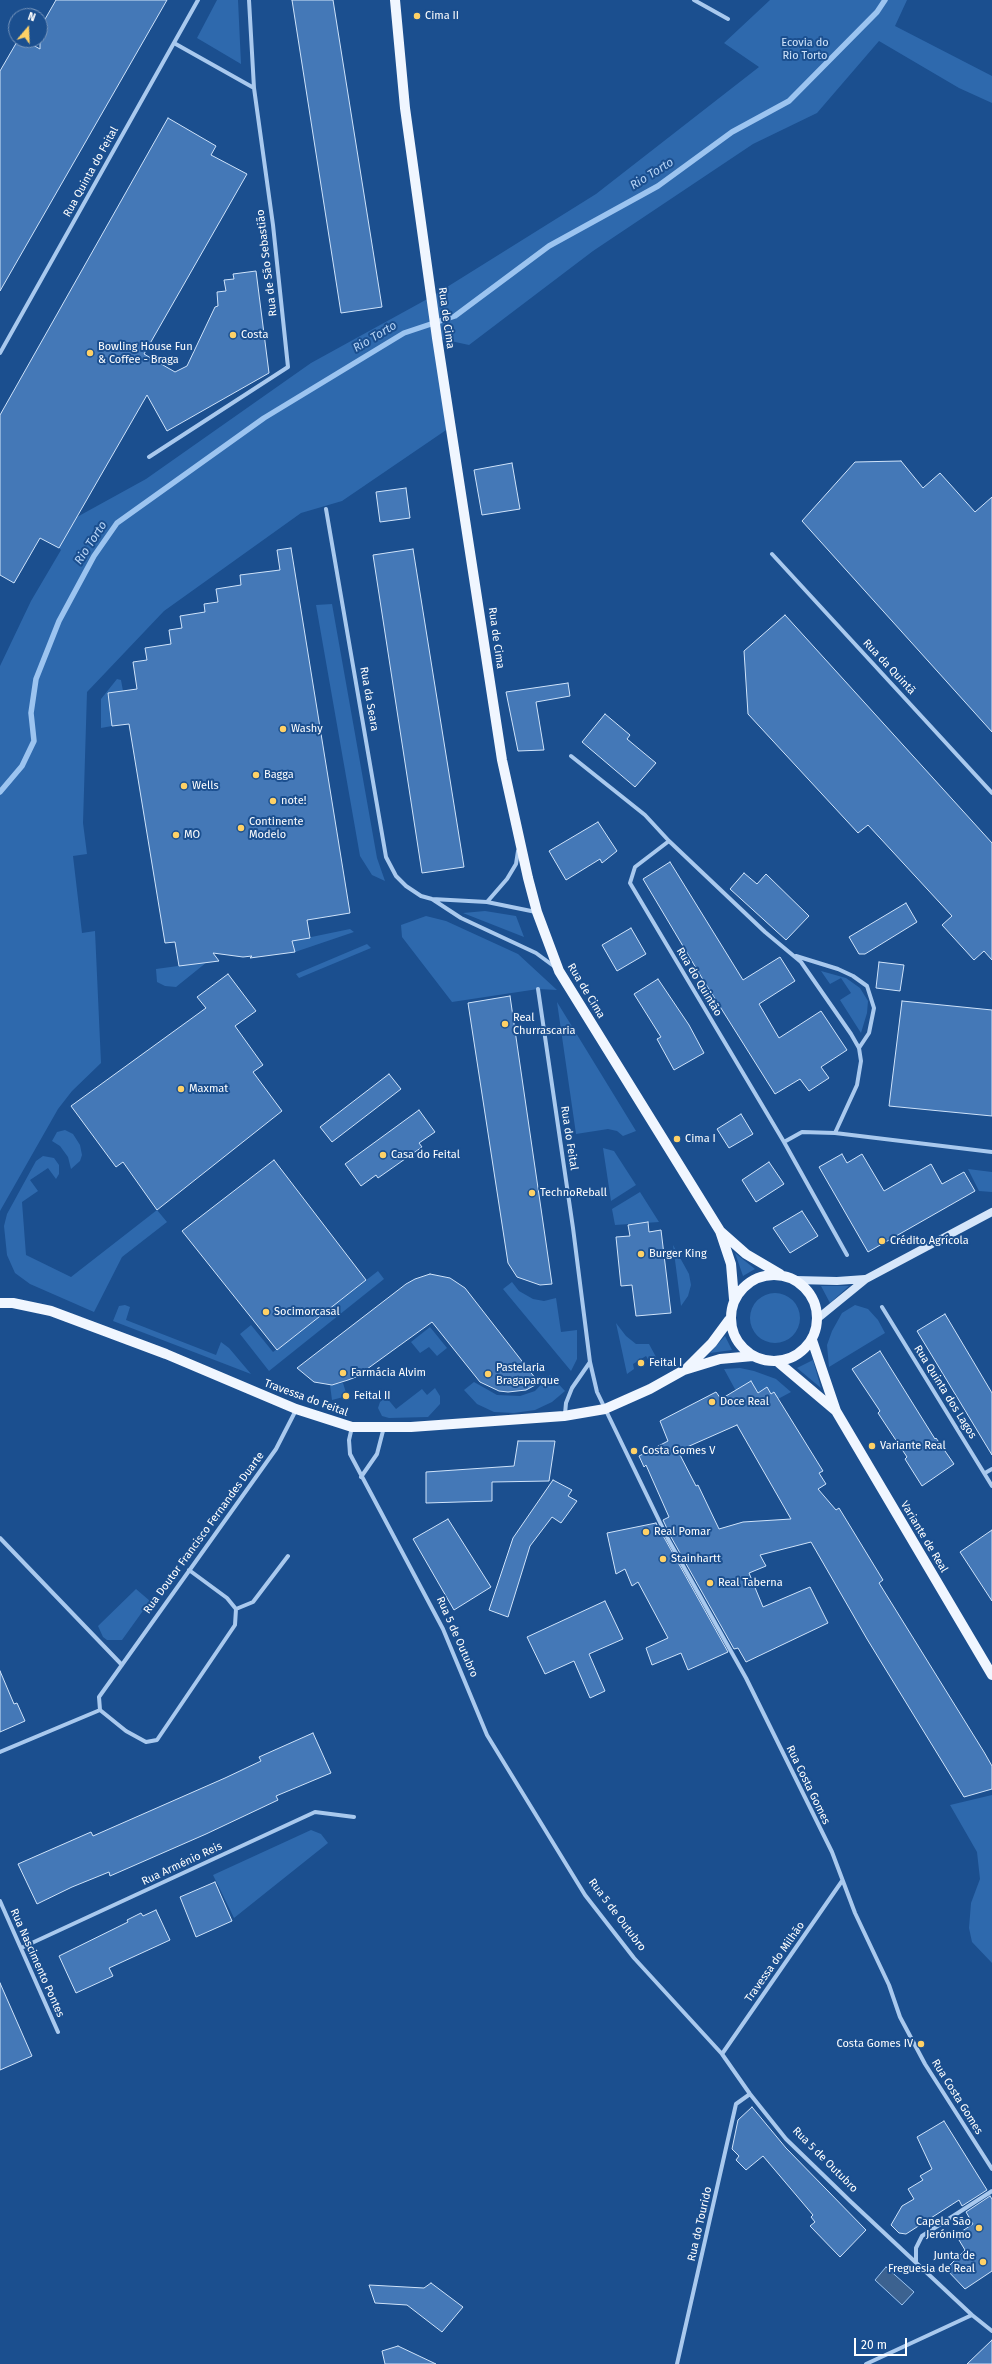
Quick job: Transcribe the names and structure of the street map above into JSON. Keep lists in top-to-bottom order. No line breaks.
{"streets":{"main road":["Rua de Cima","Travessa do Feital","Variante de Real"],"street":["Rua Quinta do Feital","Rua de São Sebastião","Rua da Quintã","Rua da Seara","Rua do Quintão","Rua do Feital","Rua Quinta dos Lagos","Rua Doutor Francisco Fernandes Duarte","Rua 5 de Outubro","Rua Costa Gomes","Rua Arménio Reis","Travessa do Milhão","Rua Nascimento Pontes","Rua do Tourido"]},"crossings":[["Rua de Cima","Variante de Real"],["Rua do Feital","Travessa do Feital"],["Rua do Feital","Rua Costa Gomes"],["Travessa do Feital","Rua Doutor Francisco Fernandes Duarte"],["Travessa do Feital","Rua 5 de Outubro"],["Travessa do Feital","Rua Costa Gomes"],["Rua 5 de Outubro","Travessa do Milhão"],["Rua 5 de Outubro","Rua do Tourido"],["Rua Costa Gomes","Travessa do Milhão"],["Rua Arménio Reis","Rua Nascimento Pontes"]],"water":["Rio Torto"],"parks":["Ecovia do Rio Torto"],"places":["Cima II","Costa","Bowling House Fun & Coffee - Braga","Washy","Bagga","Wells","note!","Continente Modelo","MO","Real Churrascaria","Maxmat","Cima I","Casa do Feital","TechnoReball","Crédito Agrícola","Burger King","Socimorcasal","Feital I","Farmácia Alvim","Pastelaria Bragaparque","Feital II","Doce Real","Variante Real","Costa Gomes V","Real Pomar","Stainhartt","Real Taberna","Costa Gomes IV","Capela São Jerónimo","Junta de Freguesia de Real"],"scale_bar":"20 m","north":"top"}
